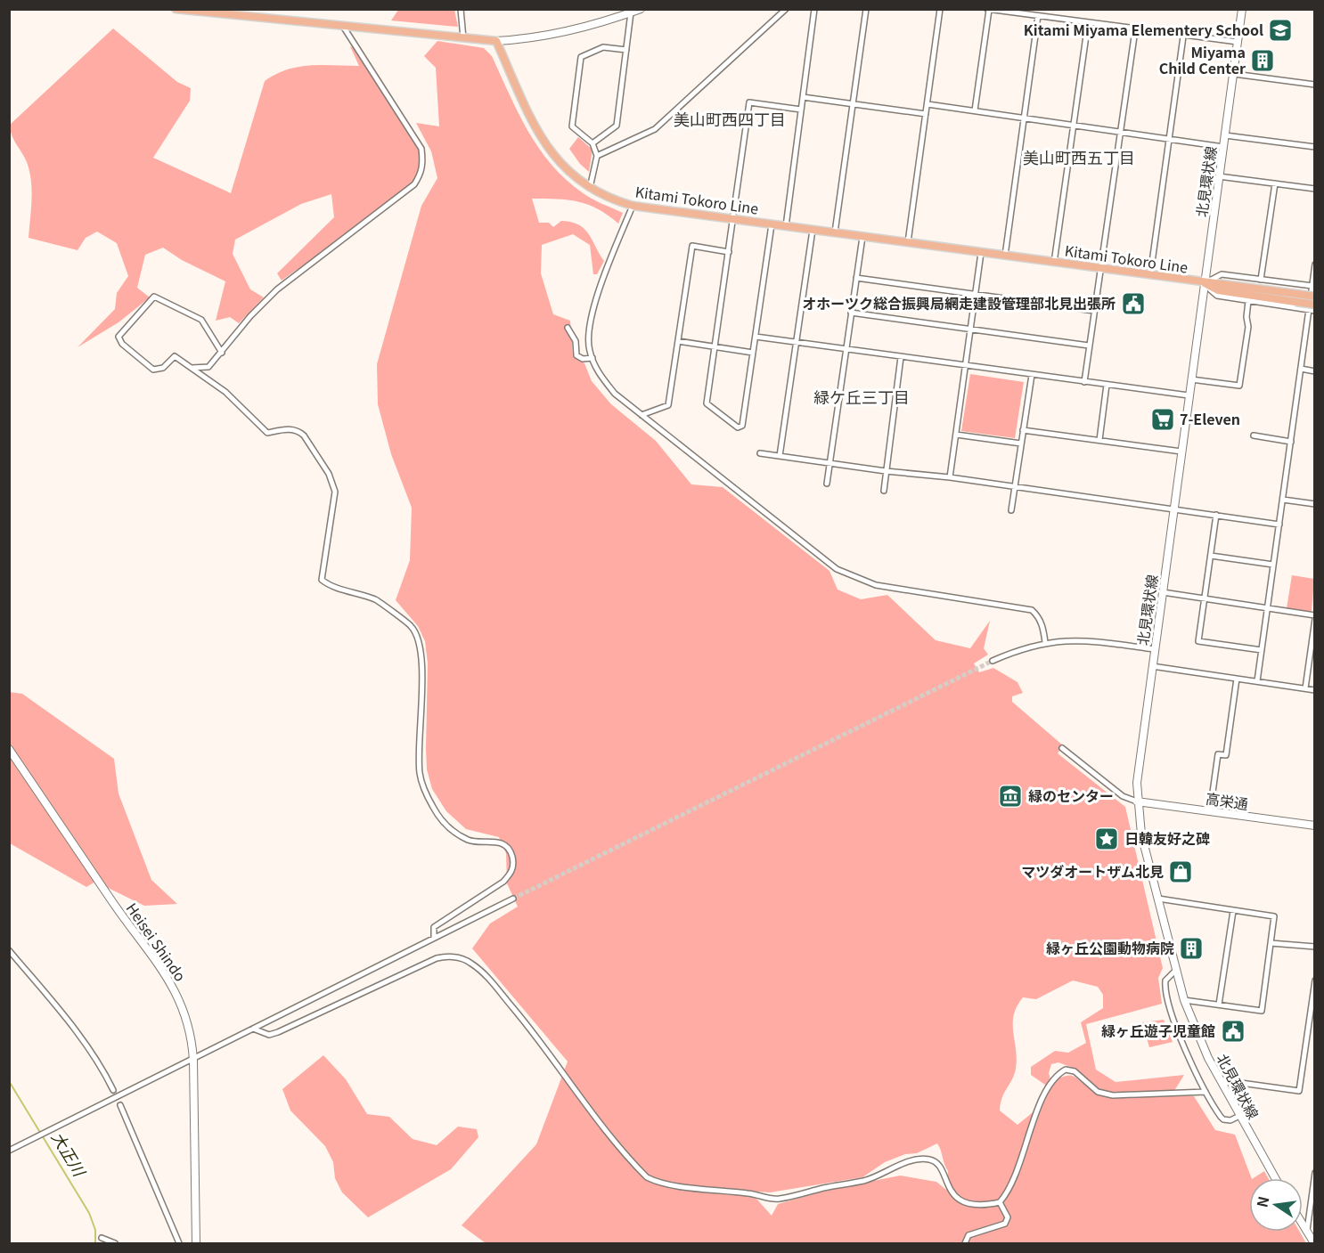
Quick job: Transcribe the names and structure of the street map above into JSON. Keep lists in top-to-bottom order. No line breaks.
{"streets":{"main road":["北見環状線","Kitami Tokoro Line","高栄通","Heisei Shindo"]},"crossings":[["北見環状線","Kitami Tokoro Line"],["北見環状線","高栄通"]],"districts":["美山町西四丁目","美山町西五丁目","緑ケ丘三丁目"],"water":["大正川"],"places":{"school or university":["Kitami Miyama Elementery School"],"building":["Miyama Child Center","緑ヶ丘公園動物病院"],"public building":["オホーツク総合振興局網走建設管理部北見出張所","緑ヶ丘遊子児童館"],"supermarket":["7-Eleven"],"museum":["緑のセンター"],"place":["日韓友好之碑"],"shop":["マツダオートザム北見"]},"north":"left"}
